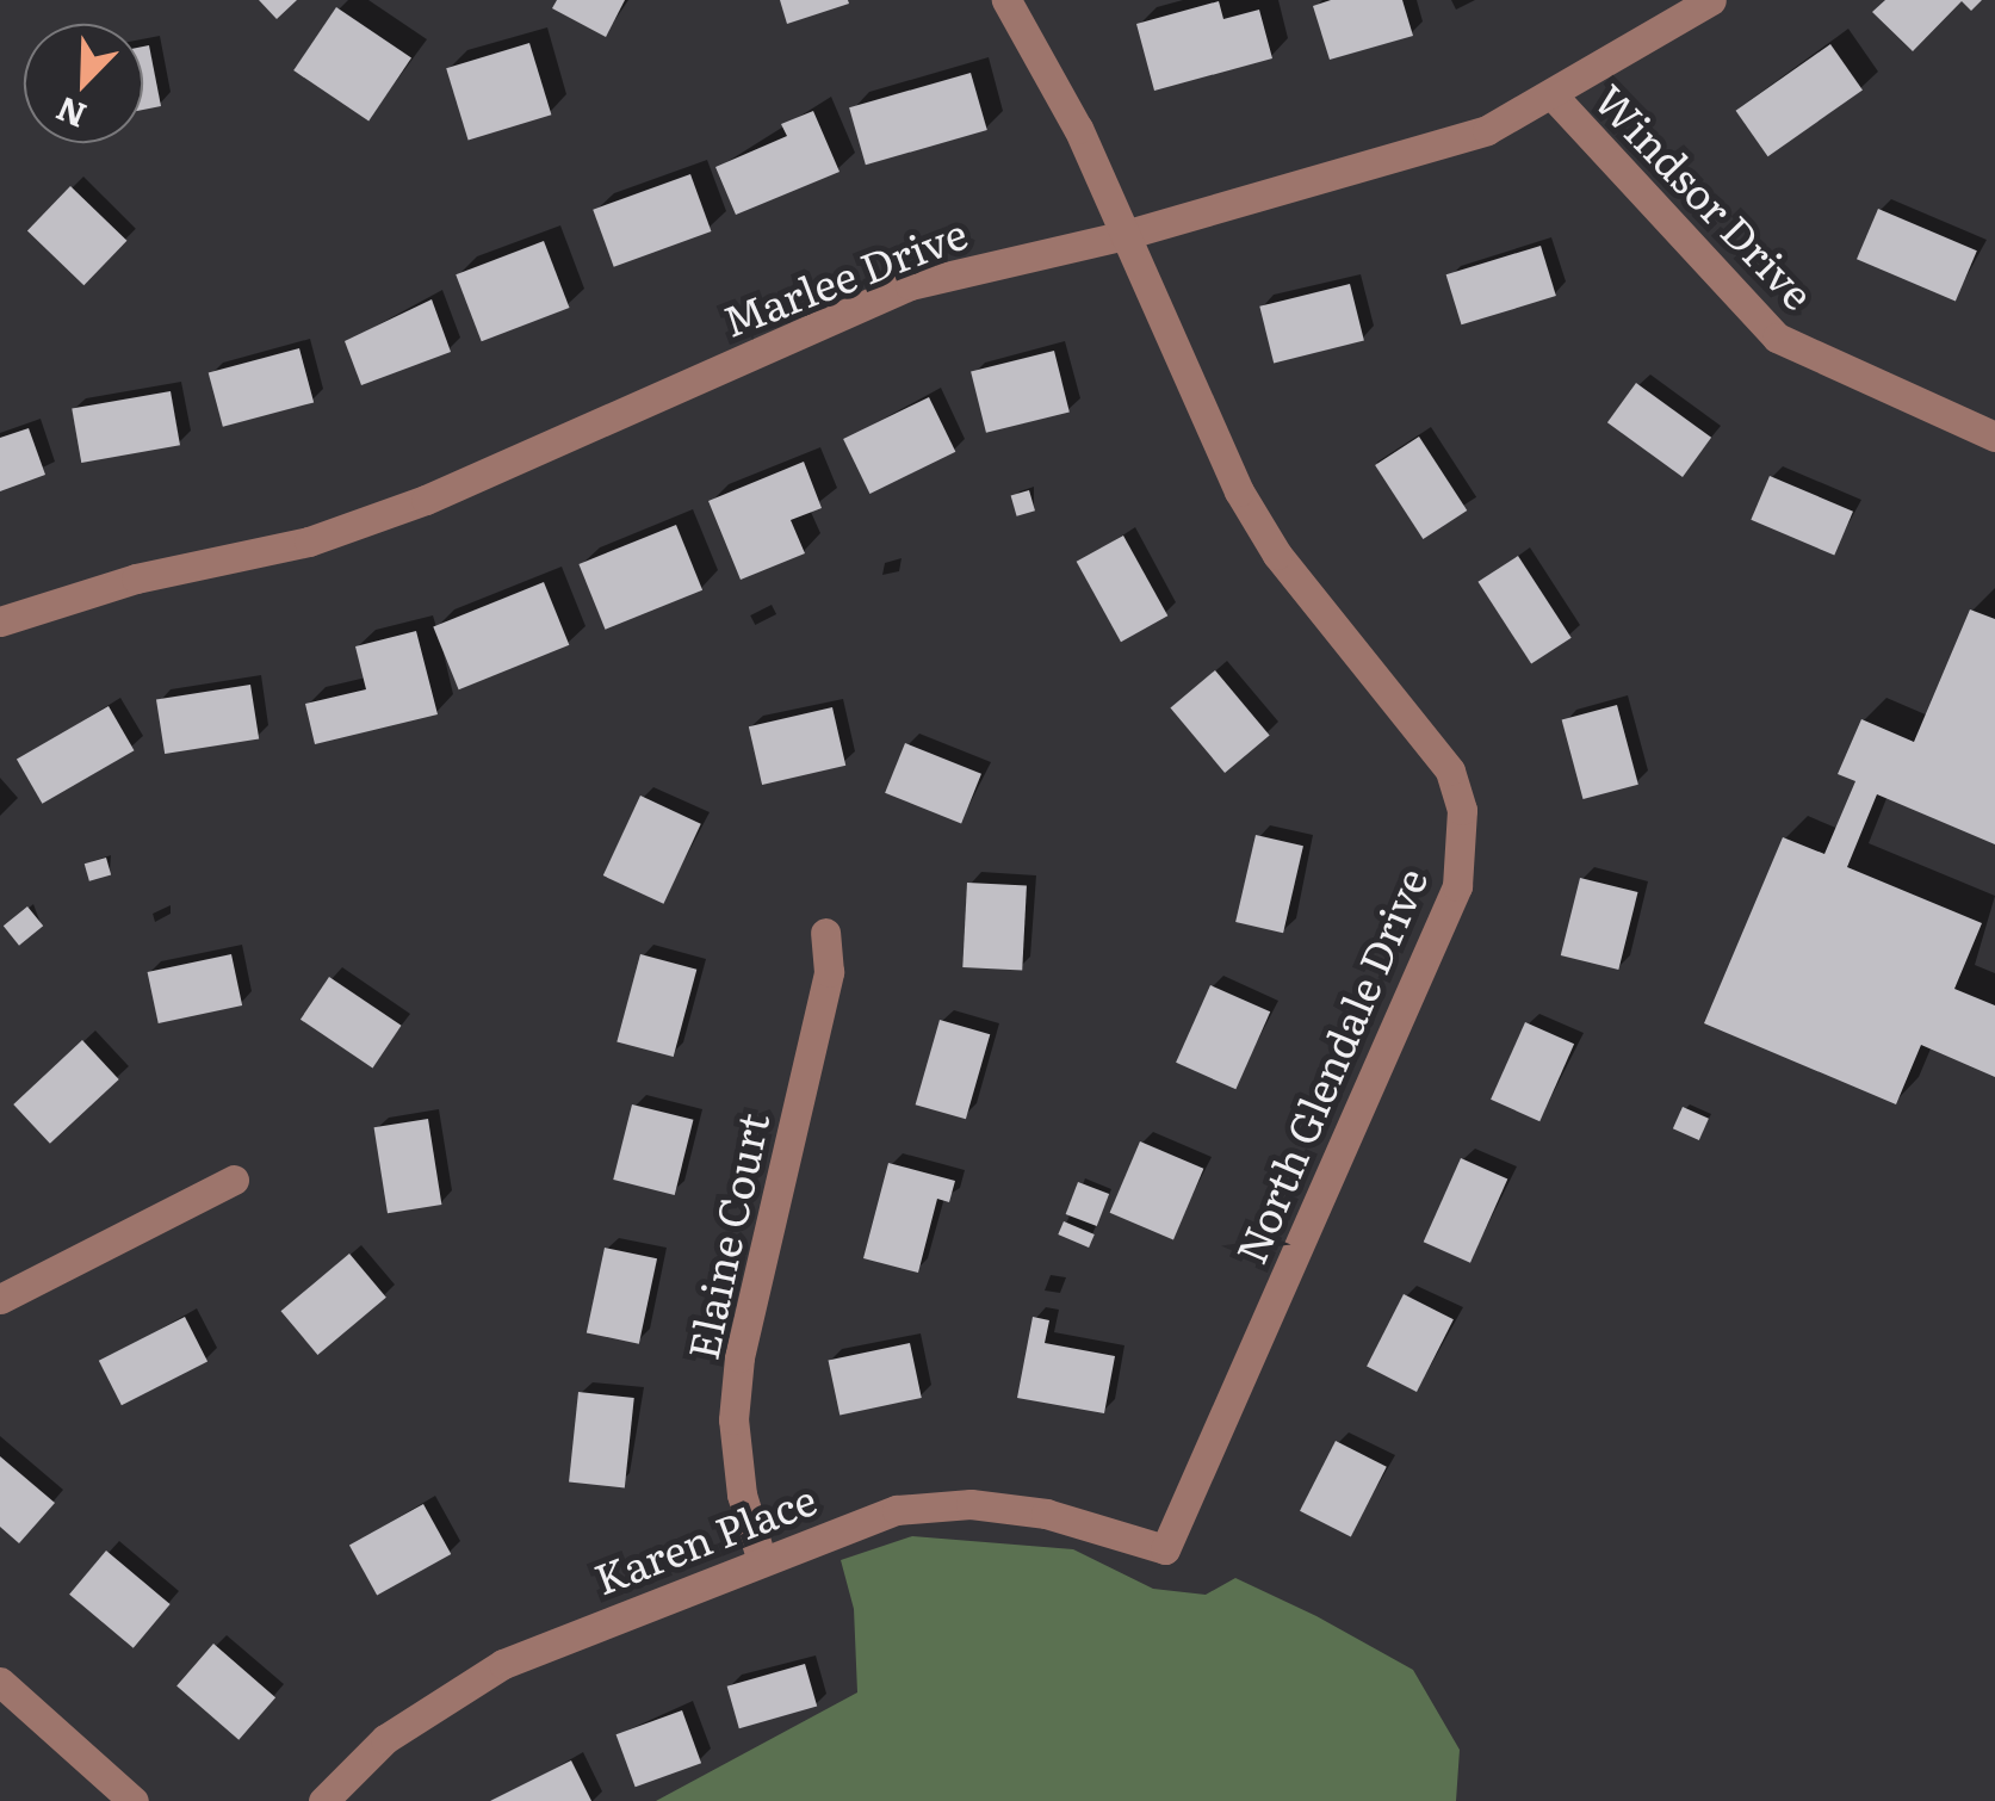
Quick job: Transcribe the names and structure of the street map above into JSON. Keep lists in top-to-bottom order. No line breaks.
{"streets":{"street":["Windsor Drive","Marlee Drive","North Glendale Drive","Elaine Court","Karen Place"]},"crossings":[["Windsor Drive","Marlee Drive"],["Marlee Drive","North Glendale Drive"],["North Glendale Drive","Karen Place"],["Elaine Court","Karen Place"]],"north":"bottom left"}
